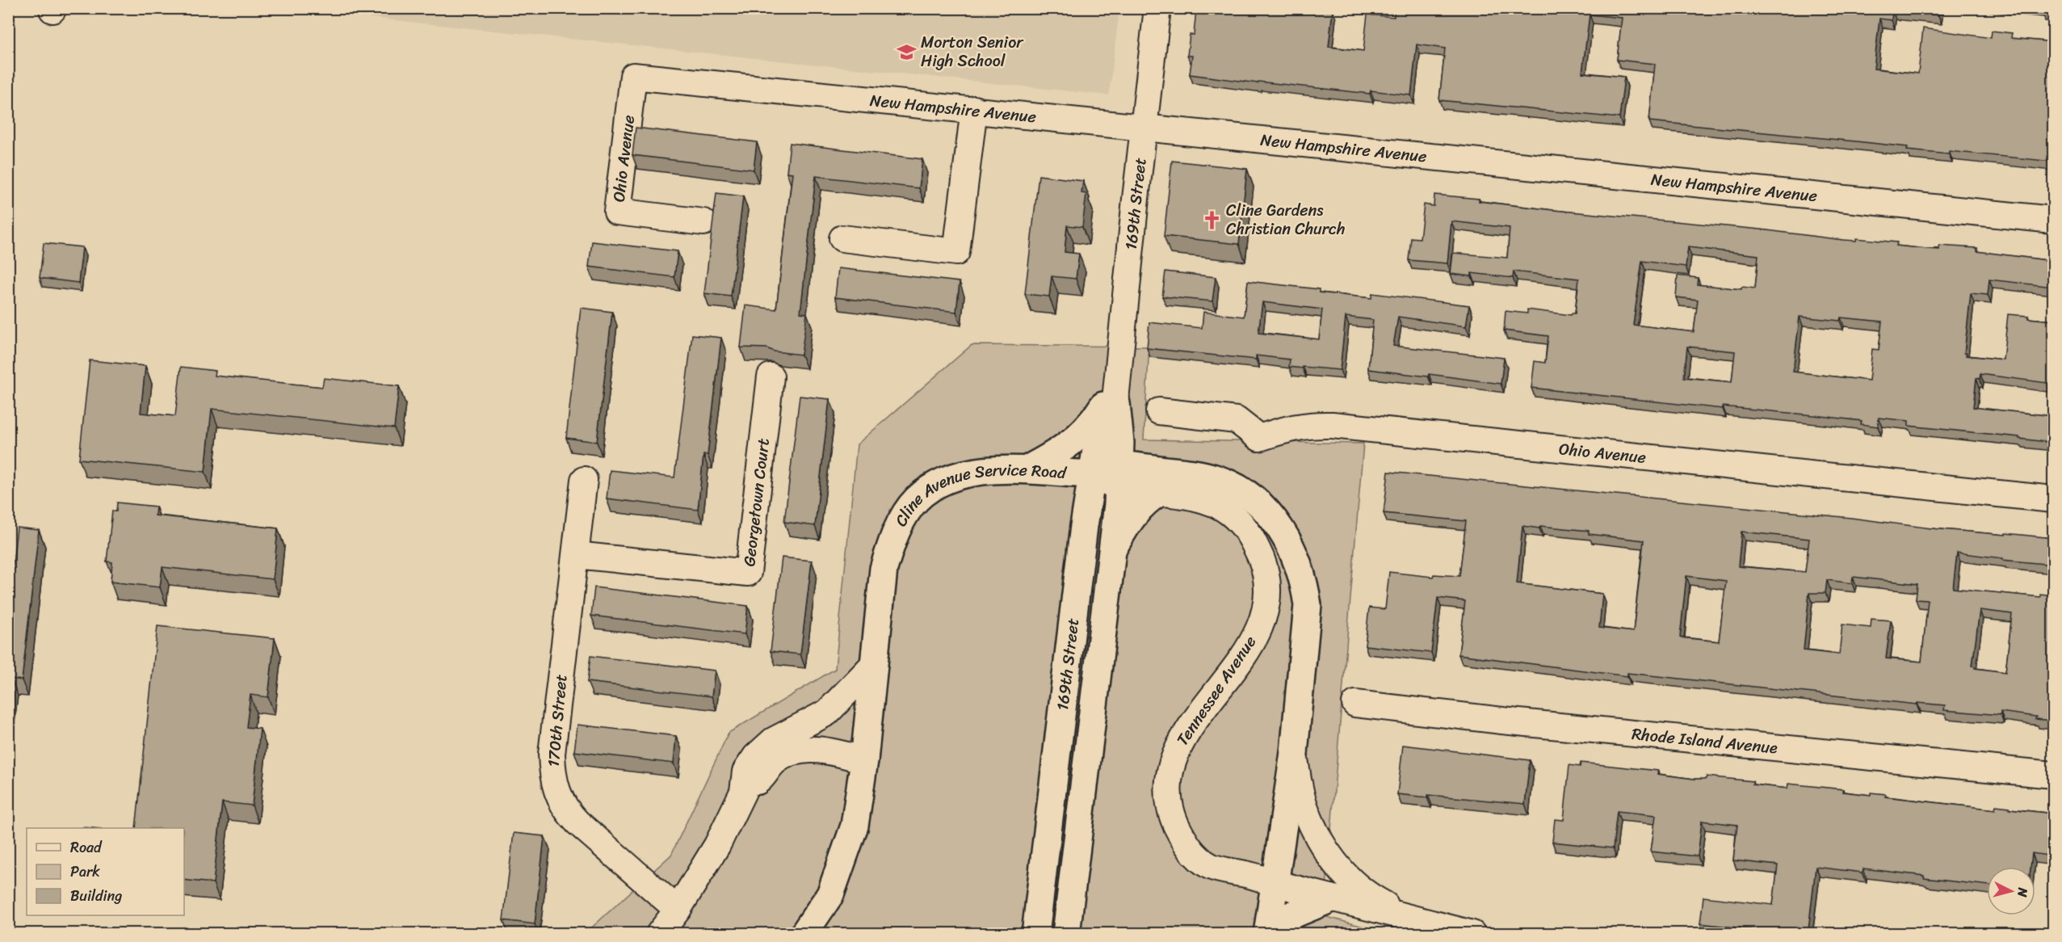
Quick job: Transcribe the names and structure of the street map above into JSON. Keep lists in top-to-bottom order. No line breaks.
{"streets":{"main road":["169th Street","Cline Avenue Service Road","Tennessee Avenue"],"street":["New Hampshire Avenue","Ohio Avenue","Georgetown Court","170th Street","Rhode Island Avenue"]},"crossings":[["New Hampshire Avenue","Ohio Avenue"],["New Hampshire Avenue","169th Street"],["169th Street","Cline Avenue Service Road"],["169th Street","Tennessee Avenue"],["Georgetown Court","170th Street"],["Cline Avenue Service Road","Tennessee Avenue"]],"places":{"school or university":["Morton Senior High School"],"church":["Cline Gardens Christian Church"]},"legend":["Road","Park","Building"],"north":"right"}
